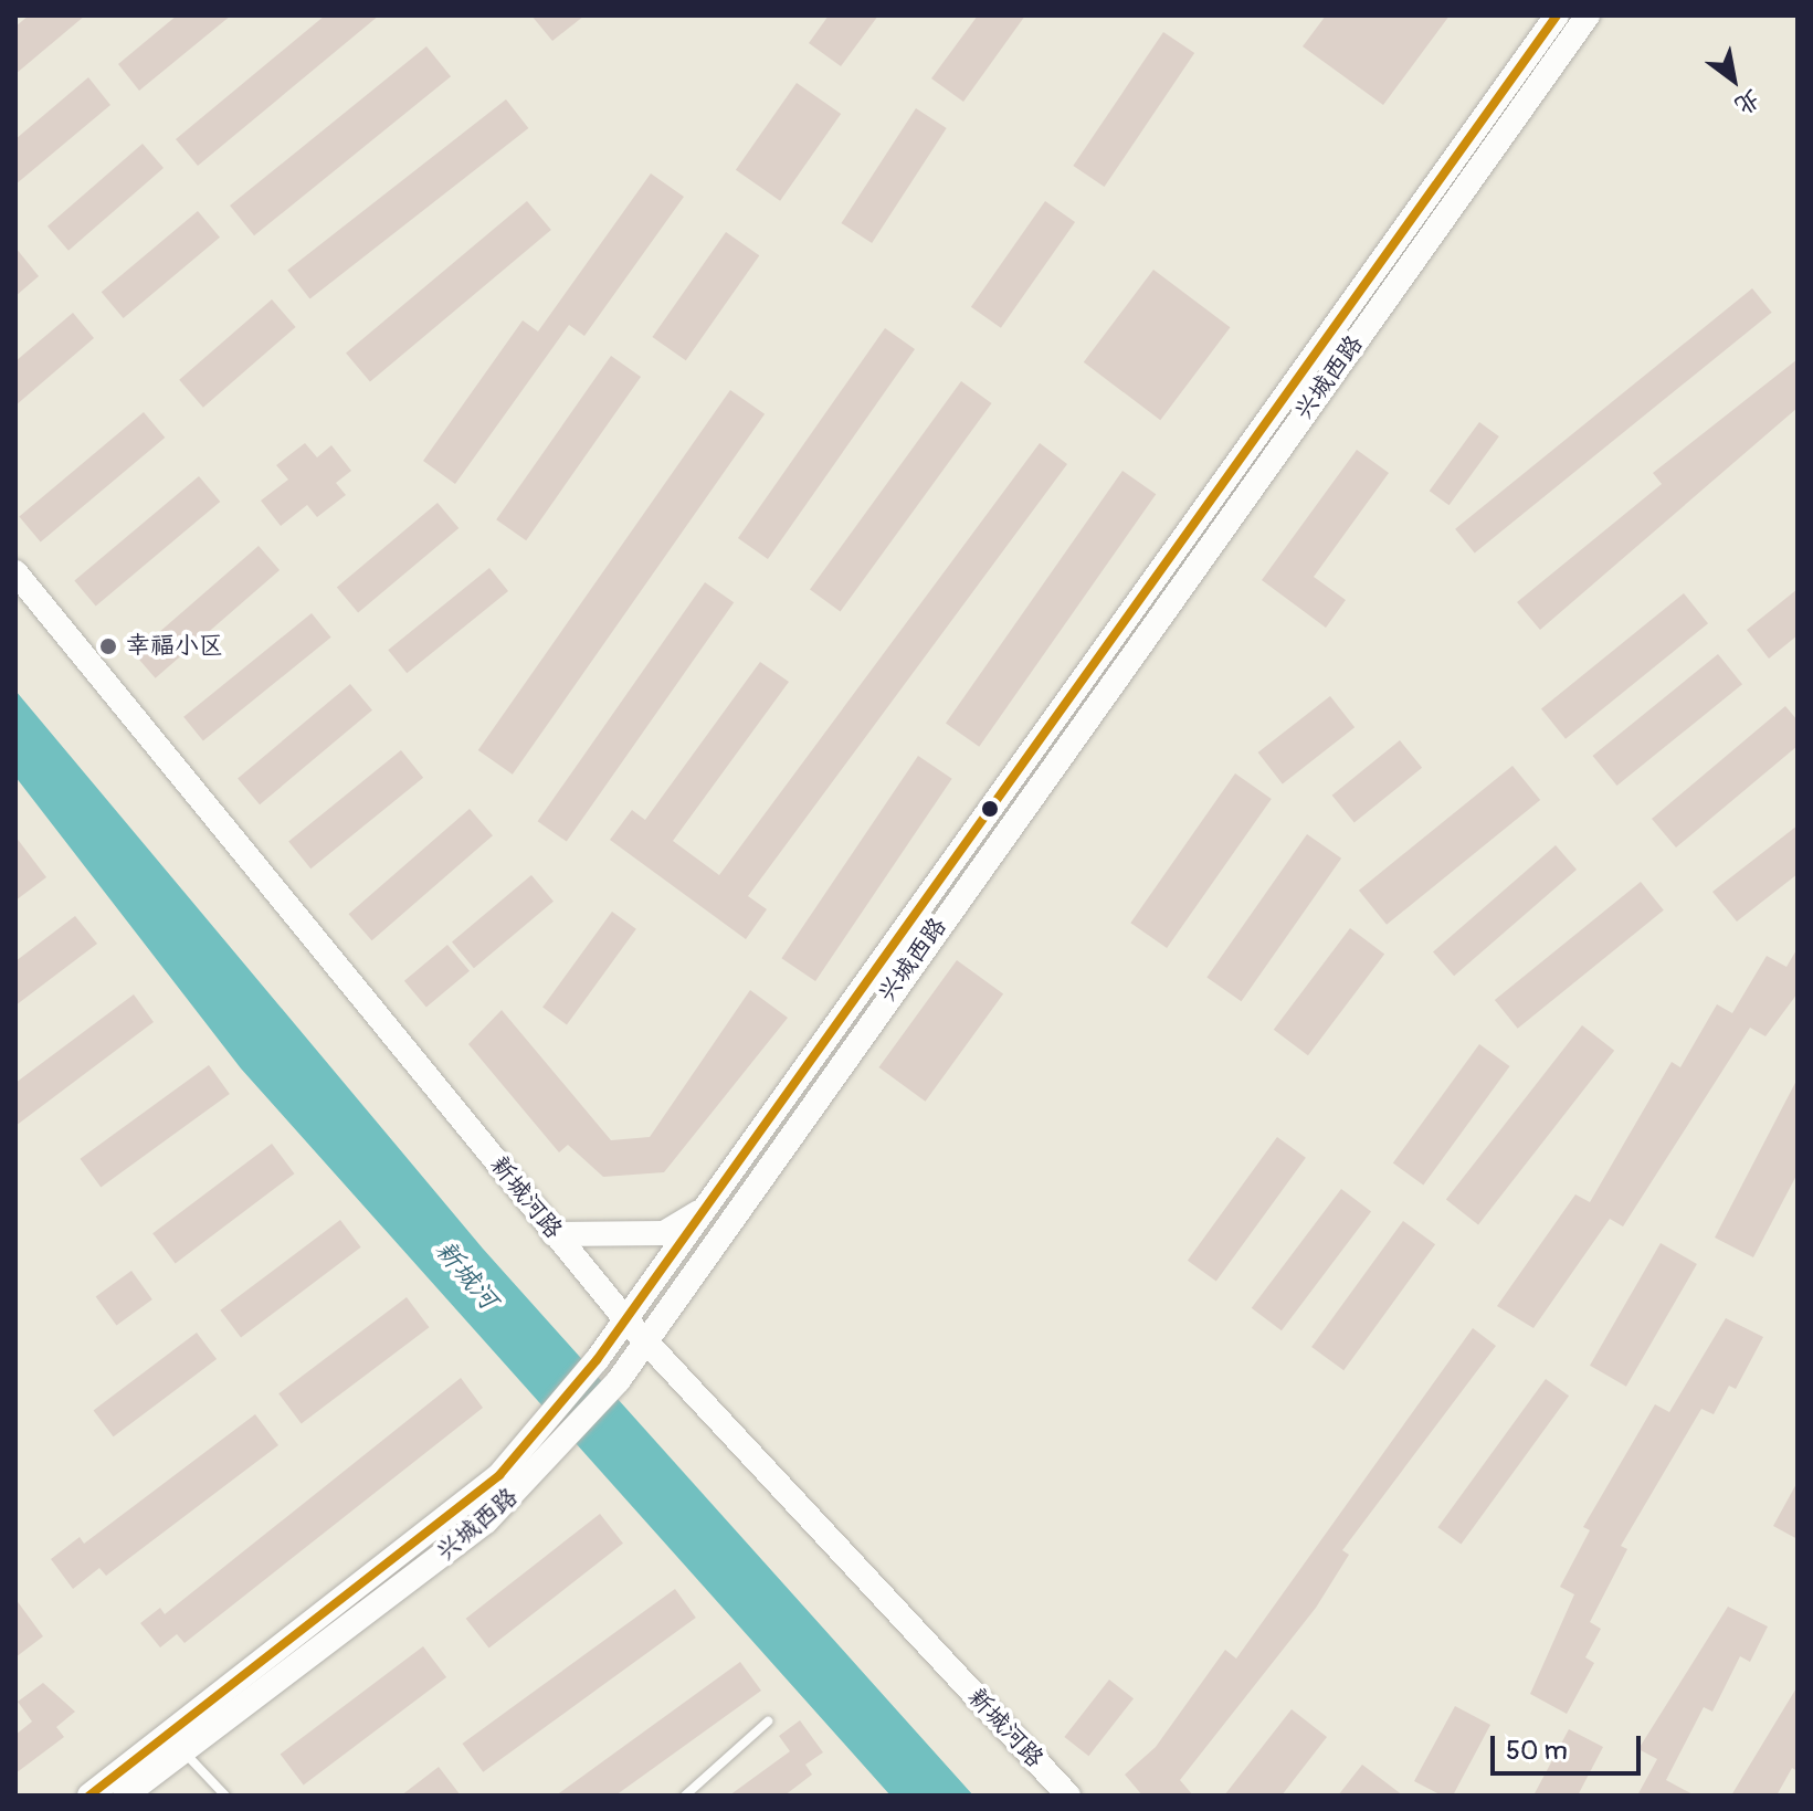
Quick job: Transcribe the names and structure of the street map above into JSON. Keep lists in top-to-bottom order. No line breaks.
{"streets":{"street":["兴城西路","新城河路"]},"crossings":[["兴城西路","新城河路"]],"water":["新城河"],"places":["幸福小区"],"scale_bar":"50 m","north":"bottom right"}
